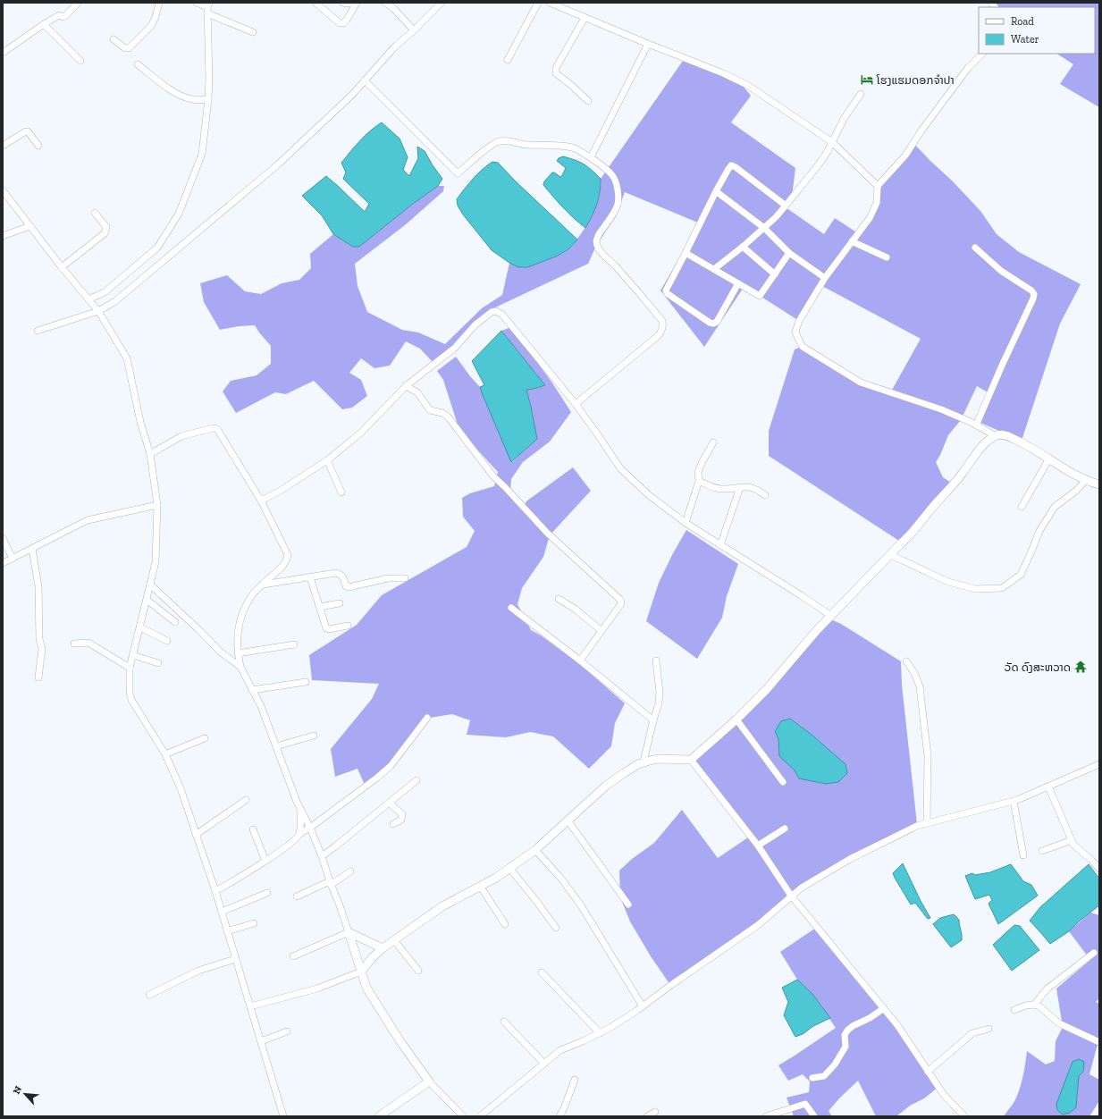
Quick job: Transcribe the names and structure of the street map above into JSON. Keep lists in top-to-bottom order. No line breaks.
{"places":{"hotel":["ໂຮງແຮມດອກຈຳປາ"],"temple":["ວັດ ດົງສະຫວາດ"]},"legend":["Road","Water"],"north":"top left"}
